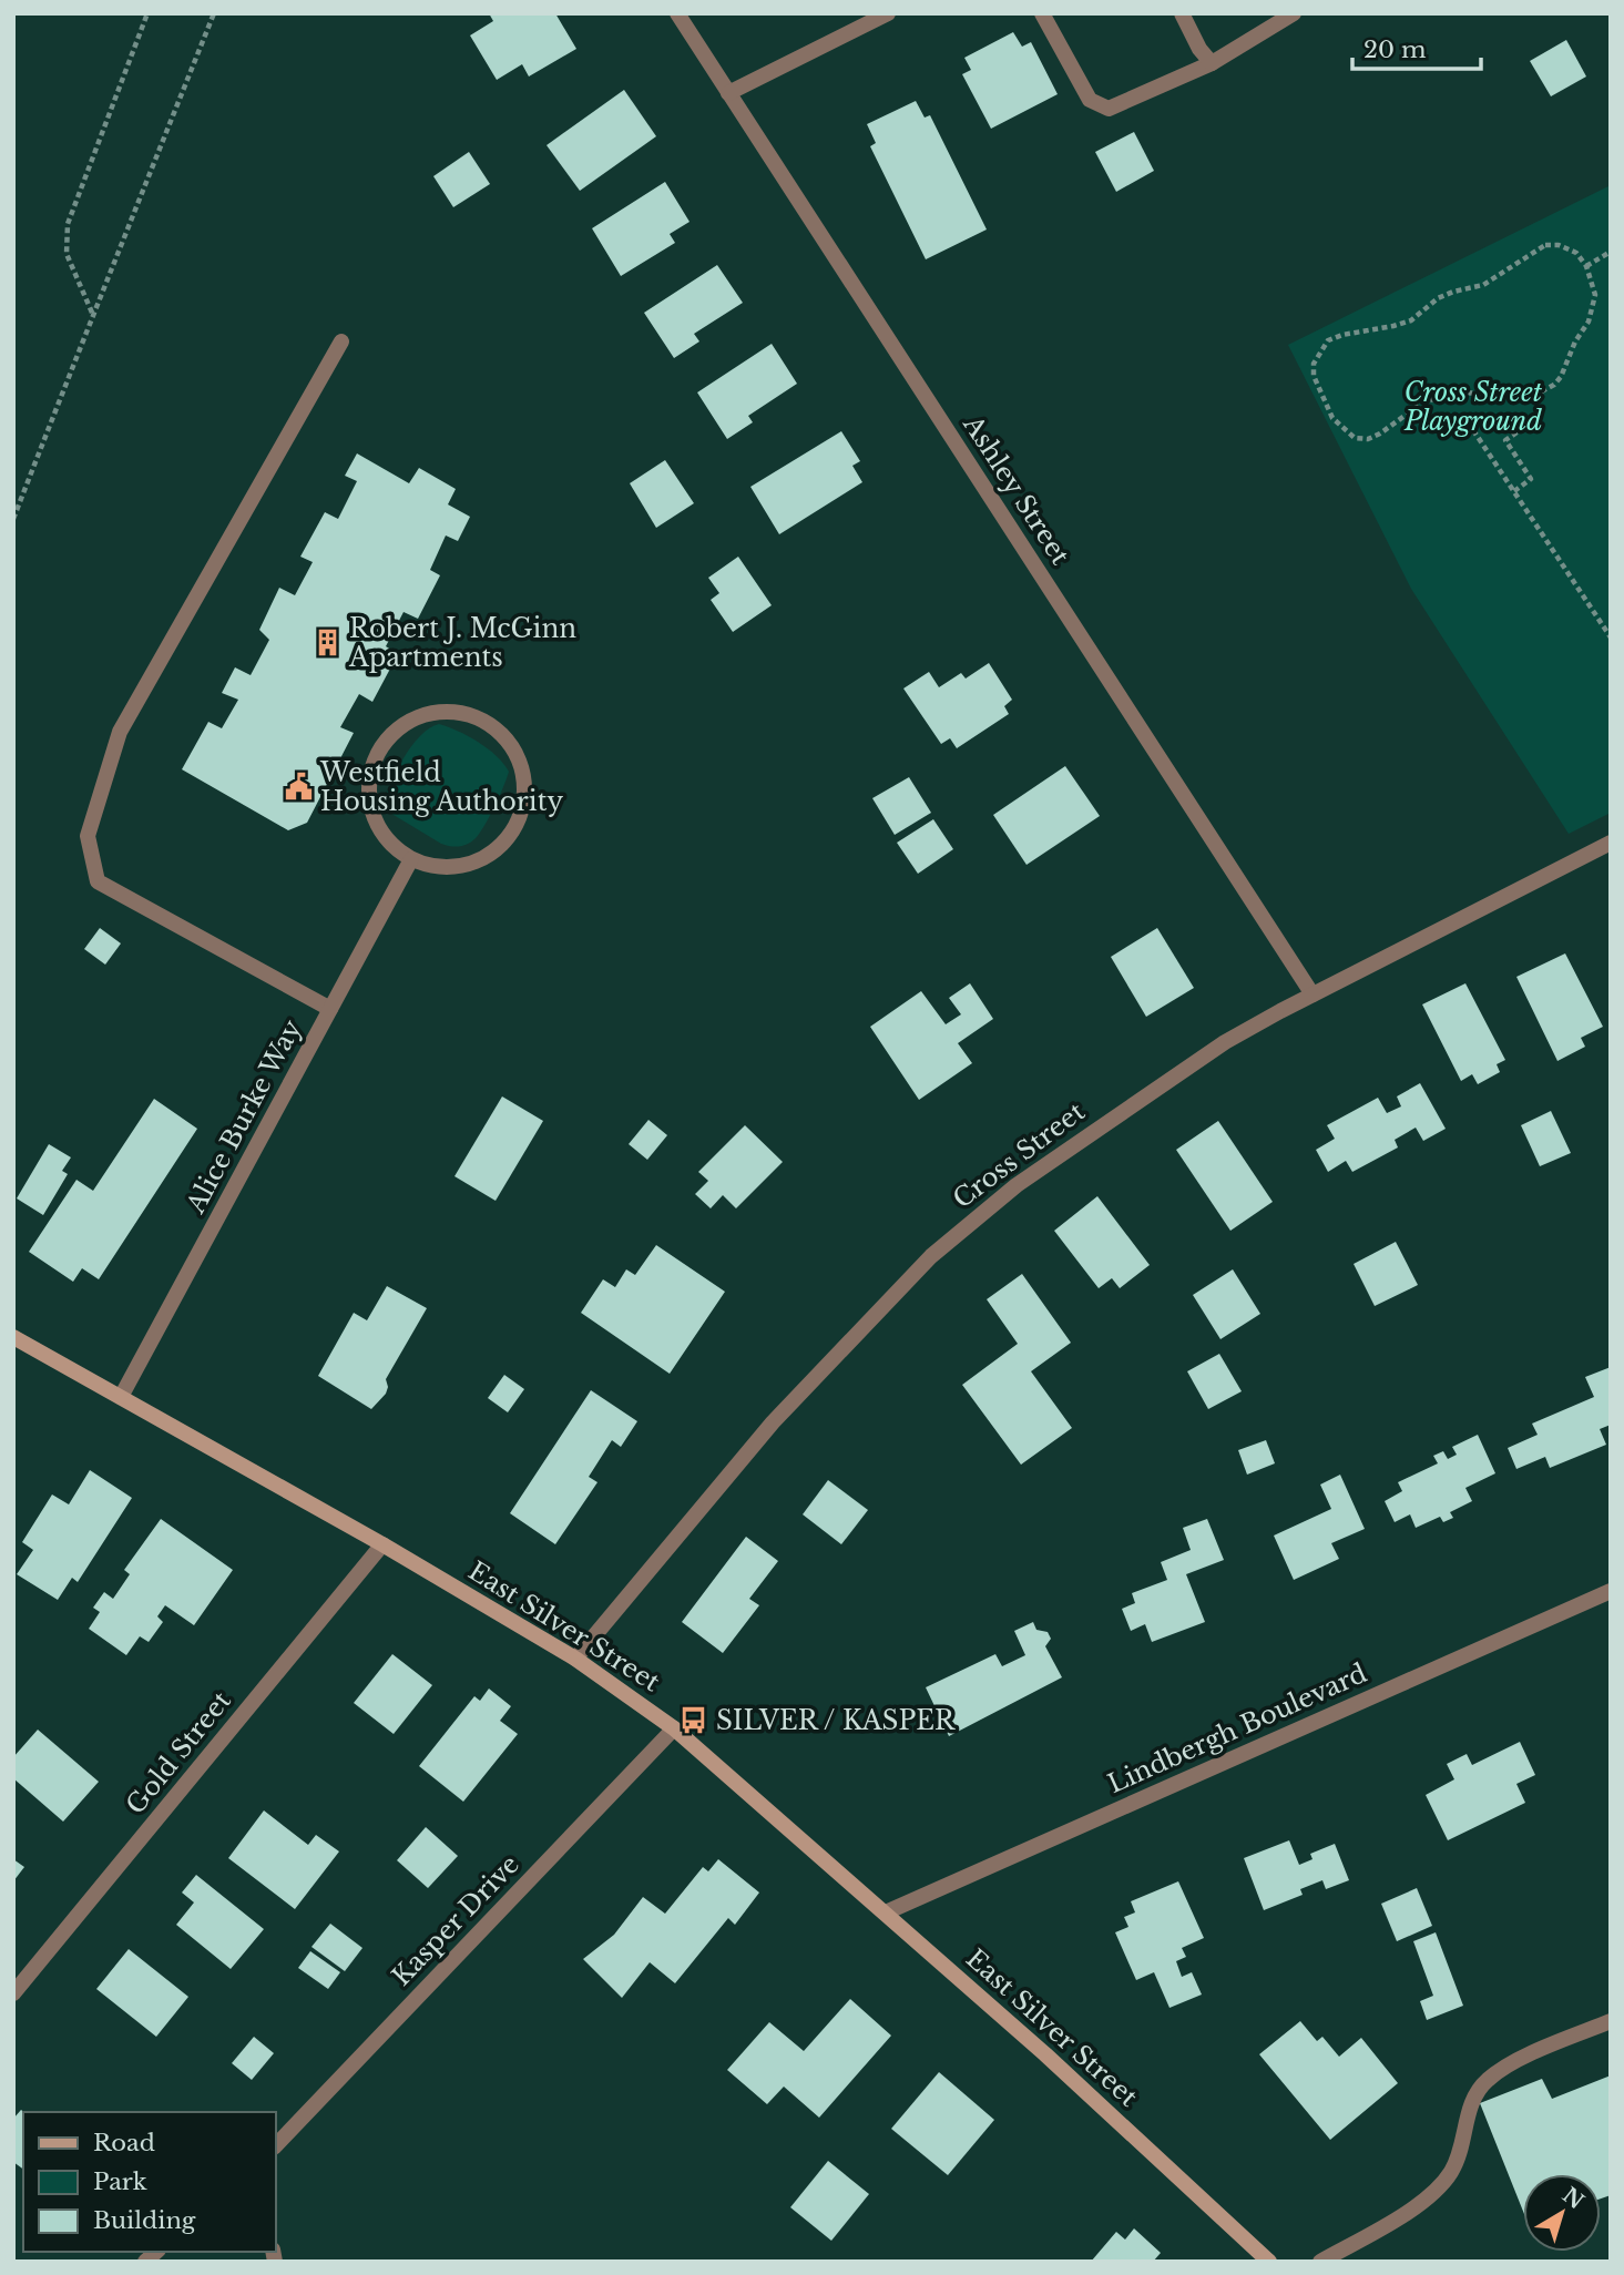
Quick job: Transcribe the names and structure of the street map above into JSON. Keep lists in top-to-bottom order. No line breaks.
{"streets":{"main road":["East Silver Street"],"street":["Ashley Street","Alice Burke Way","Cross Street","Lindbergh Boulevard","Gold Street","Kasper Drive"]},"crossings":[["Ashley Street","Cross Street"],["Alice Burke Way","East Silver Street"],["Cross Street","East Silver Street"],["East Silver Street","Lindbergh Boulevard"],["East Silver Street","Gold Street"],["East Silver Street","Kasper Drive"]],"parks":["Cross Street Playground"],"places":{"building":["Robert J. McGinn Apartments"],"public building":["Westfield Housing Authority"],"bus stop":["SILVER / KASPER"]},"legend":["Road","Park","Building"],"scale_bar":"20 m","north":"top right"}
